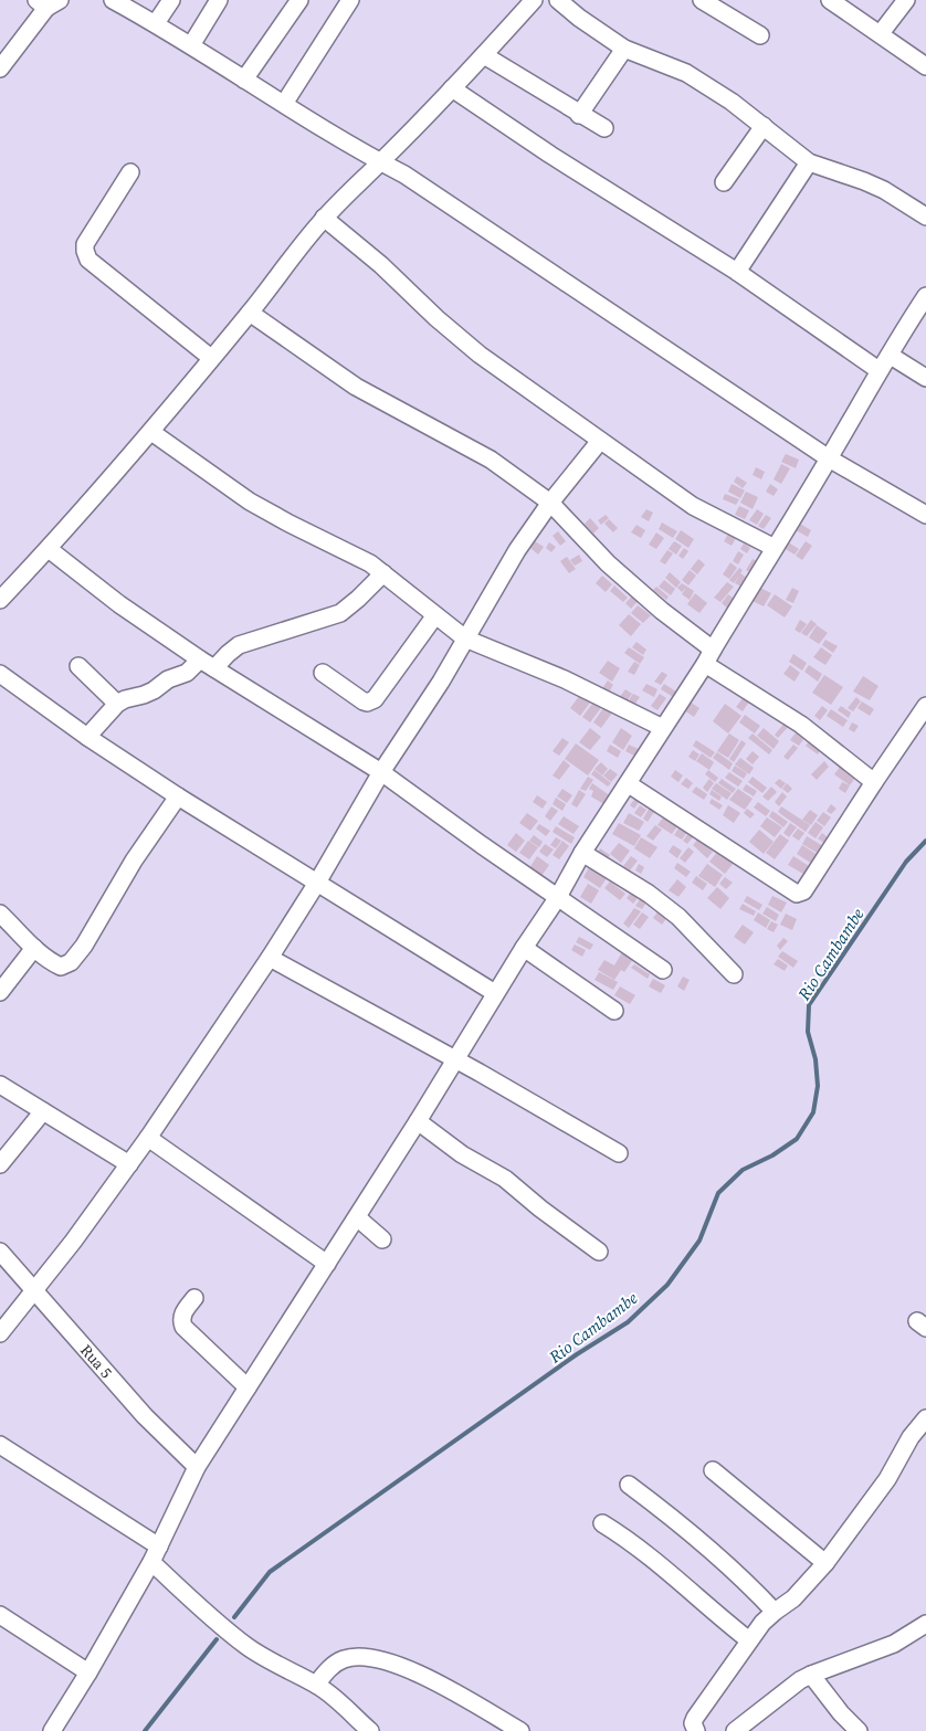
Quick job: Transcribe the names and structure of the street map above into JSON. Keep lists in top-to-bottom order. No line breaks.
{"streets":{"street":["Rua 5"]},"water":["Rio Cambambe"]}
